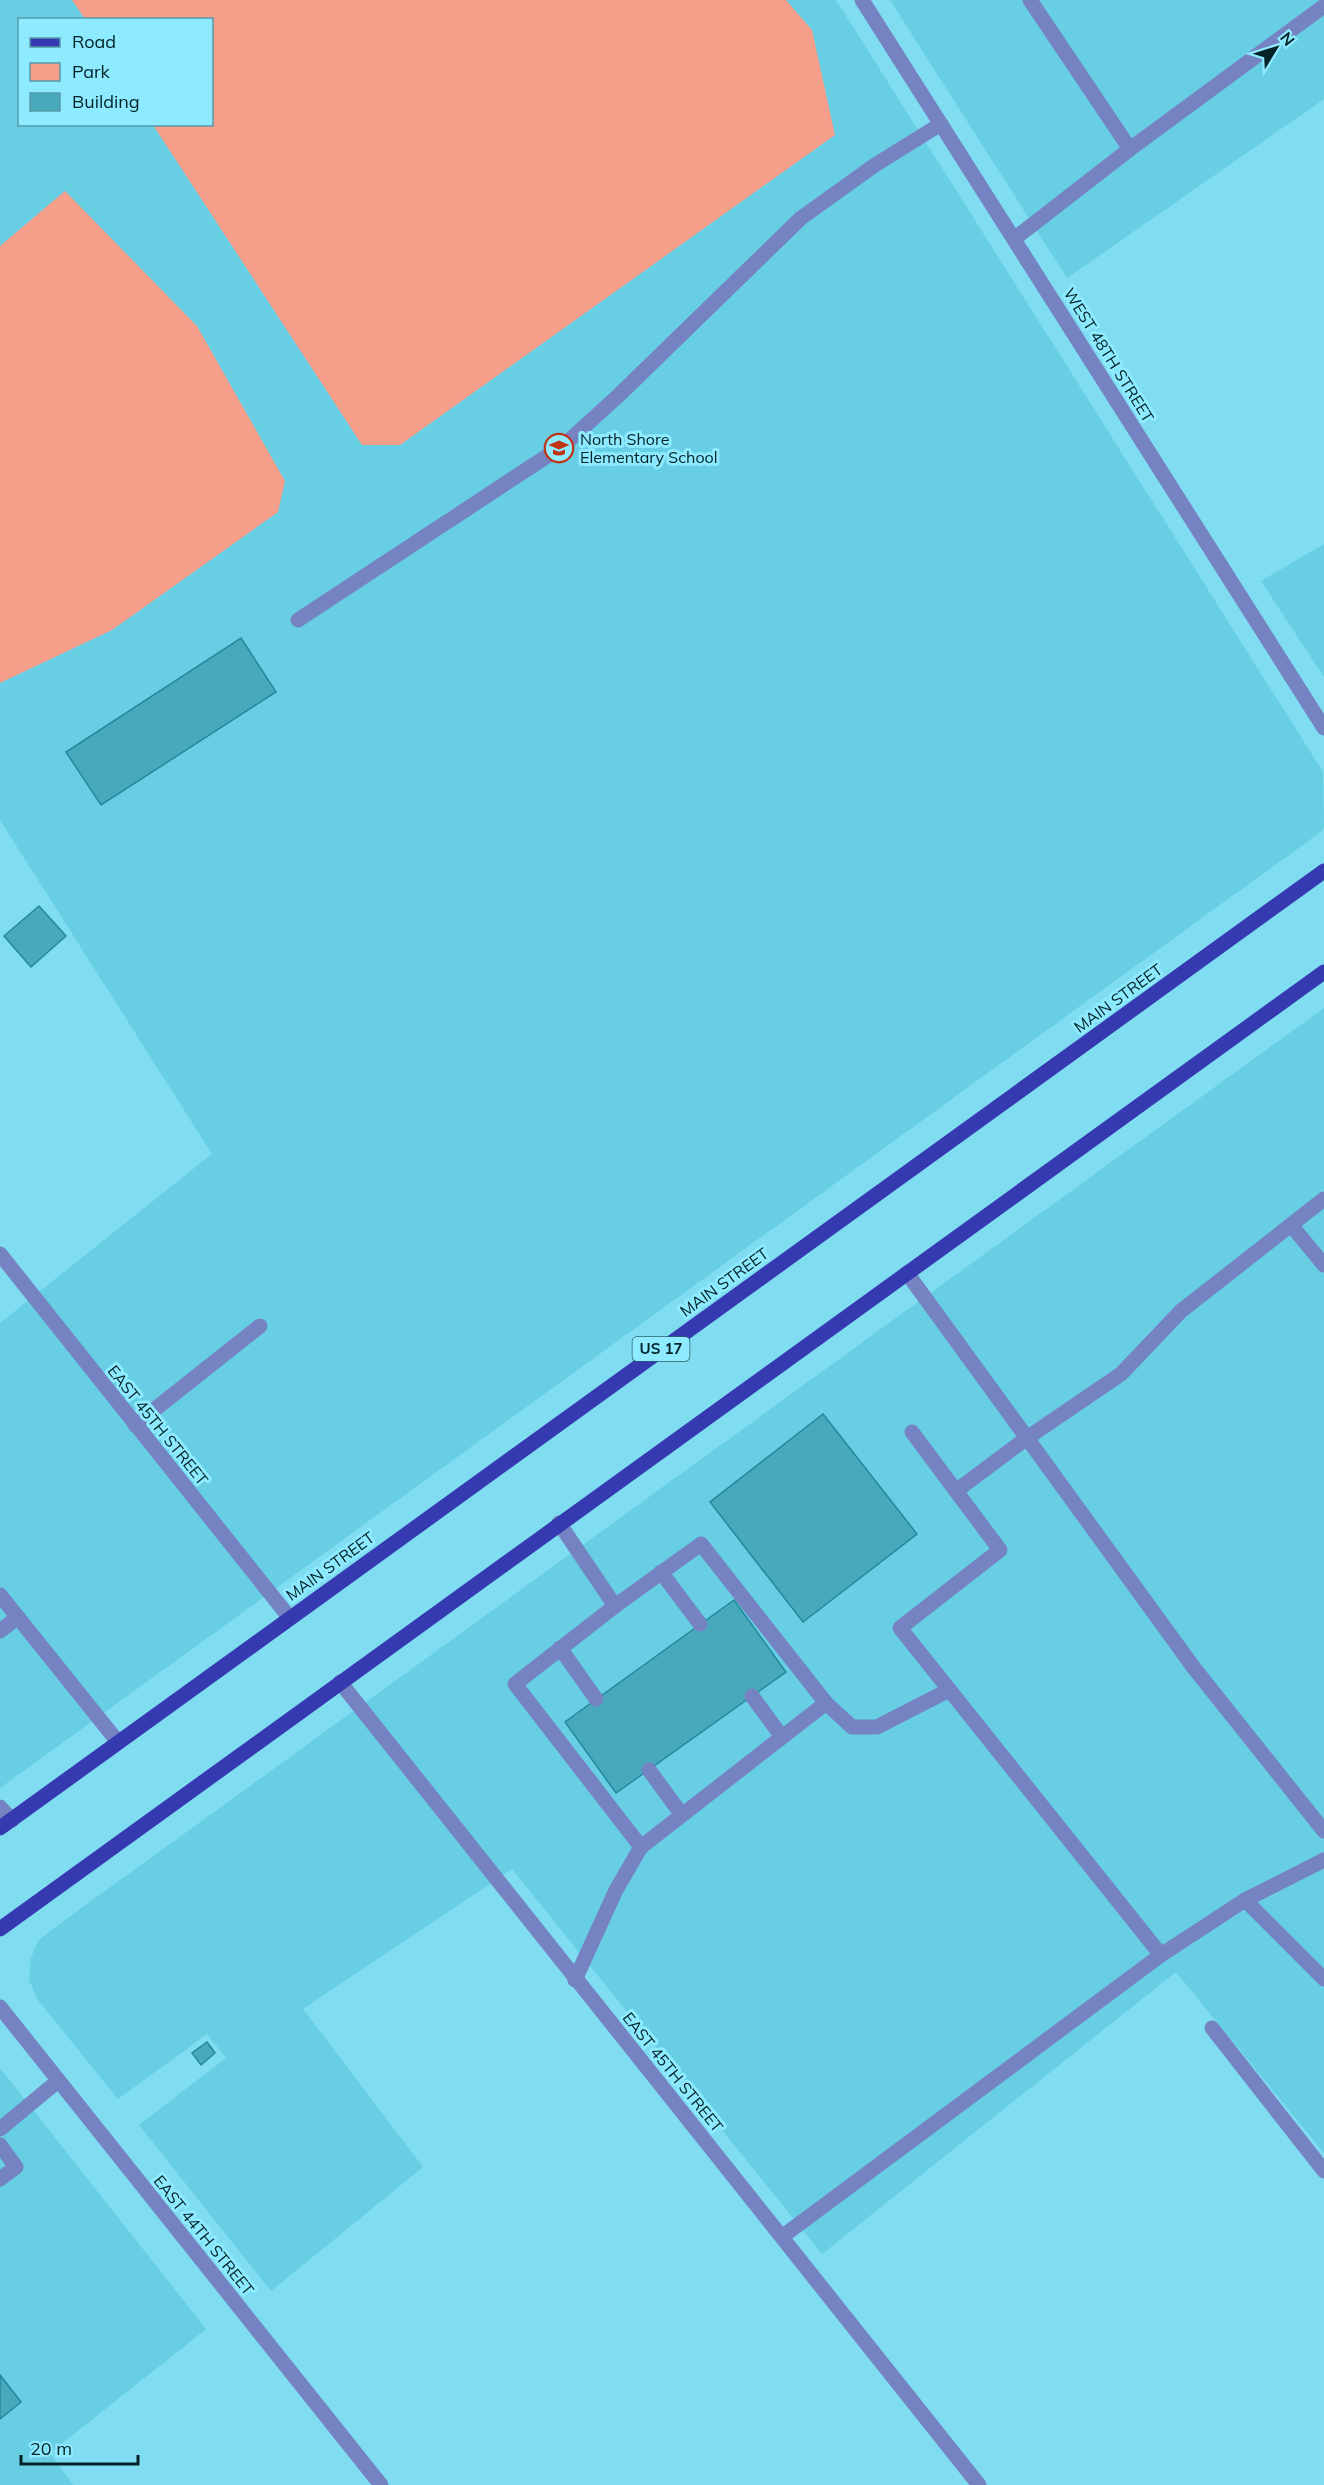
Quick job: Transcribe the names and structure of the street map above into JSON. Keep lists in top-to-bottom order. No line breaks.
{"streets":{"main road":["MAIN STREET","US 17"],"street":["WEST 48TH STREET","EAST 45TH STREET","EAST 44TH STREET"]},"crossings":[["MAIN STREET","EAST 45TH STREET"]],"places":{"school or university":["North Shore Elementary School"]},"legend":["Road","Park","Building"],"scale_bar":"20 m","north":"top right"}
